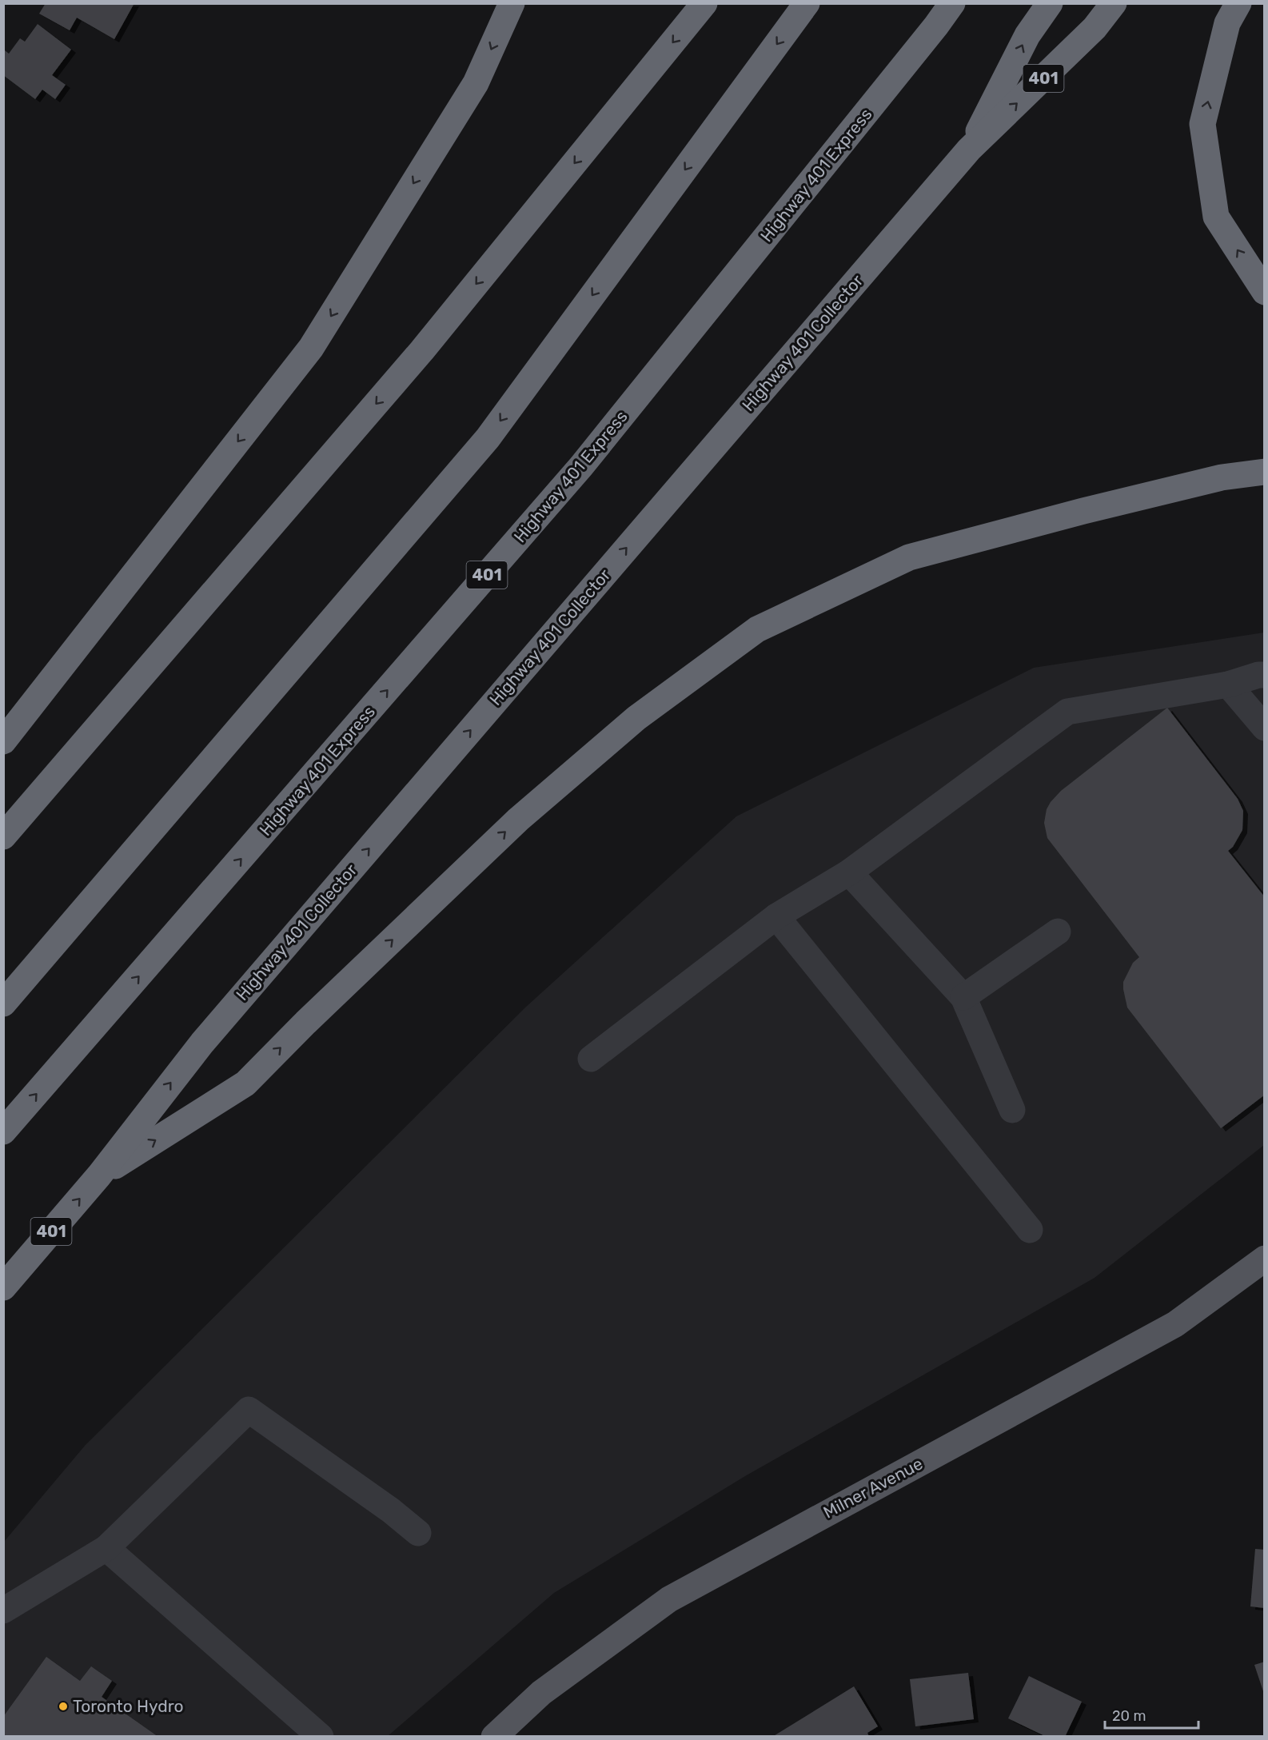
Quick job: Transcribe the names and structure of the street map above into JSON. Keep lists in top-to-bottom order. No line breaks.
{"streets":{"highway":["401","Highway 401 Express","Highway 401 Collector"],"main road":["Milner Avenue"]},"places":["Toronto Hydro"],"scale_bar":"20 m"}
